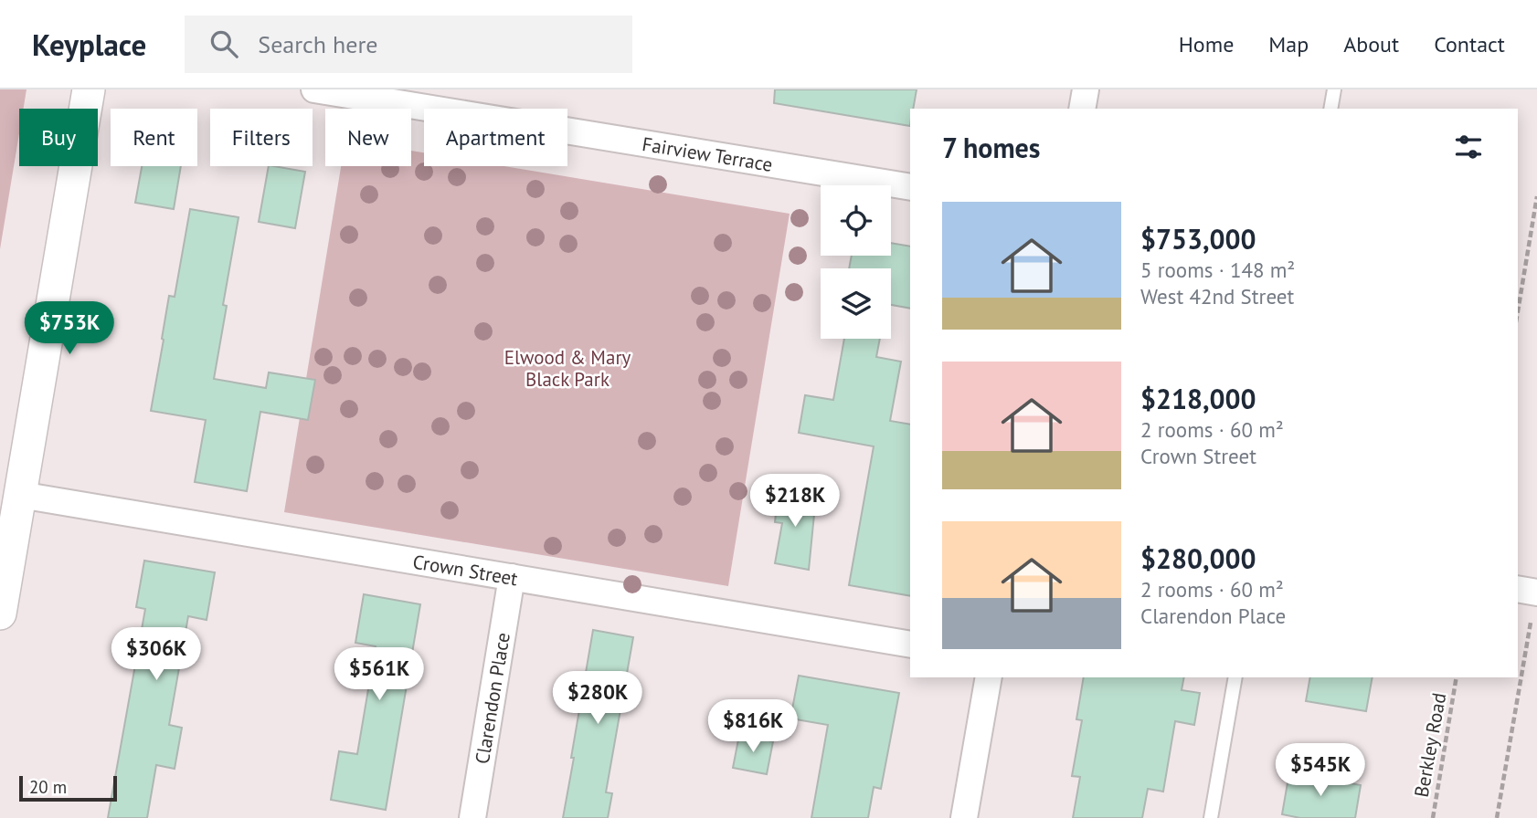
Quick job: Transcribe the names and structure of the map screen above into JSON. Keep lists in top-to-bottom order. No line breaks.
{"streets":{"street":["Fairview Terrace","Crown Street","Clarendon Place"],"path":["Berkley Road"]},"crossings":[["Crown Street","Clarendon Place"]],"parks":["Elwood & Mary Black Park"],"scale_bar":"20 m","page":{"header":"Keyplace","search":"Search here","nav":["Home","Map","About","Contact"],"chip":["Buy","Rent","Filters","New","Apartment"],"heading":"7 homes","list":[{"name":"$753,000","note":"5 rooms · 148 m² · West 42nd Street"},{"name":"$218,000","note":"2 rooms · 60 m² · Crown Street"},{"name":"$280,000","note":"2 rooms · 60 m² · Clarendon Place"}],"price":["$753K","$218K","$306K","$561K","$280K","$816K","$545K"],"scale":"20 m"}}
